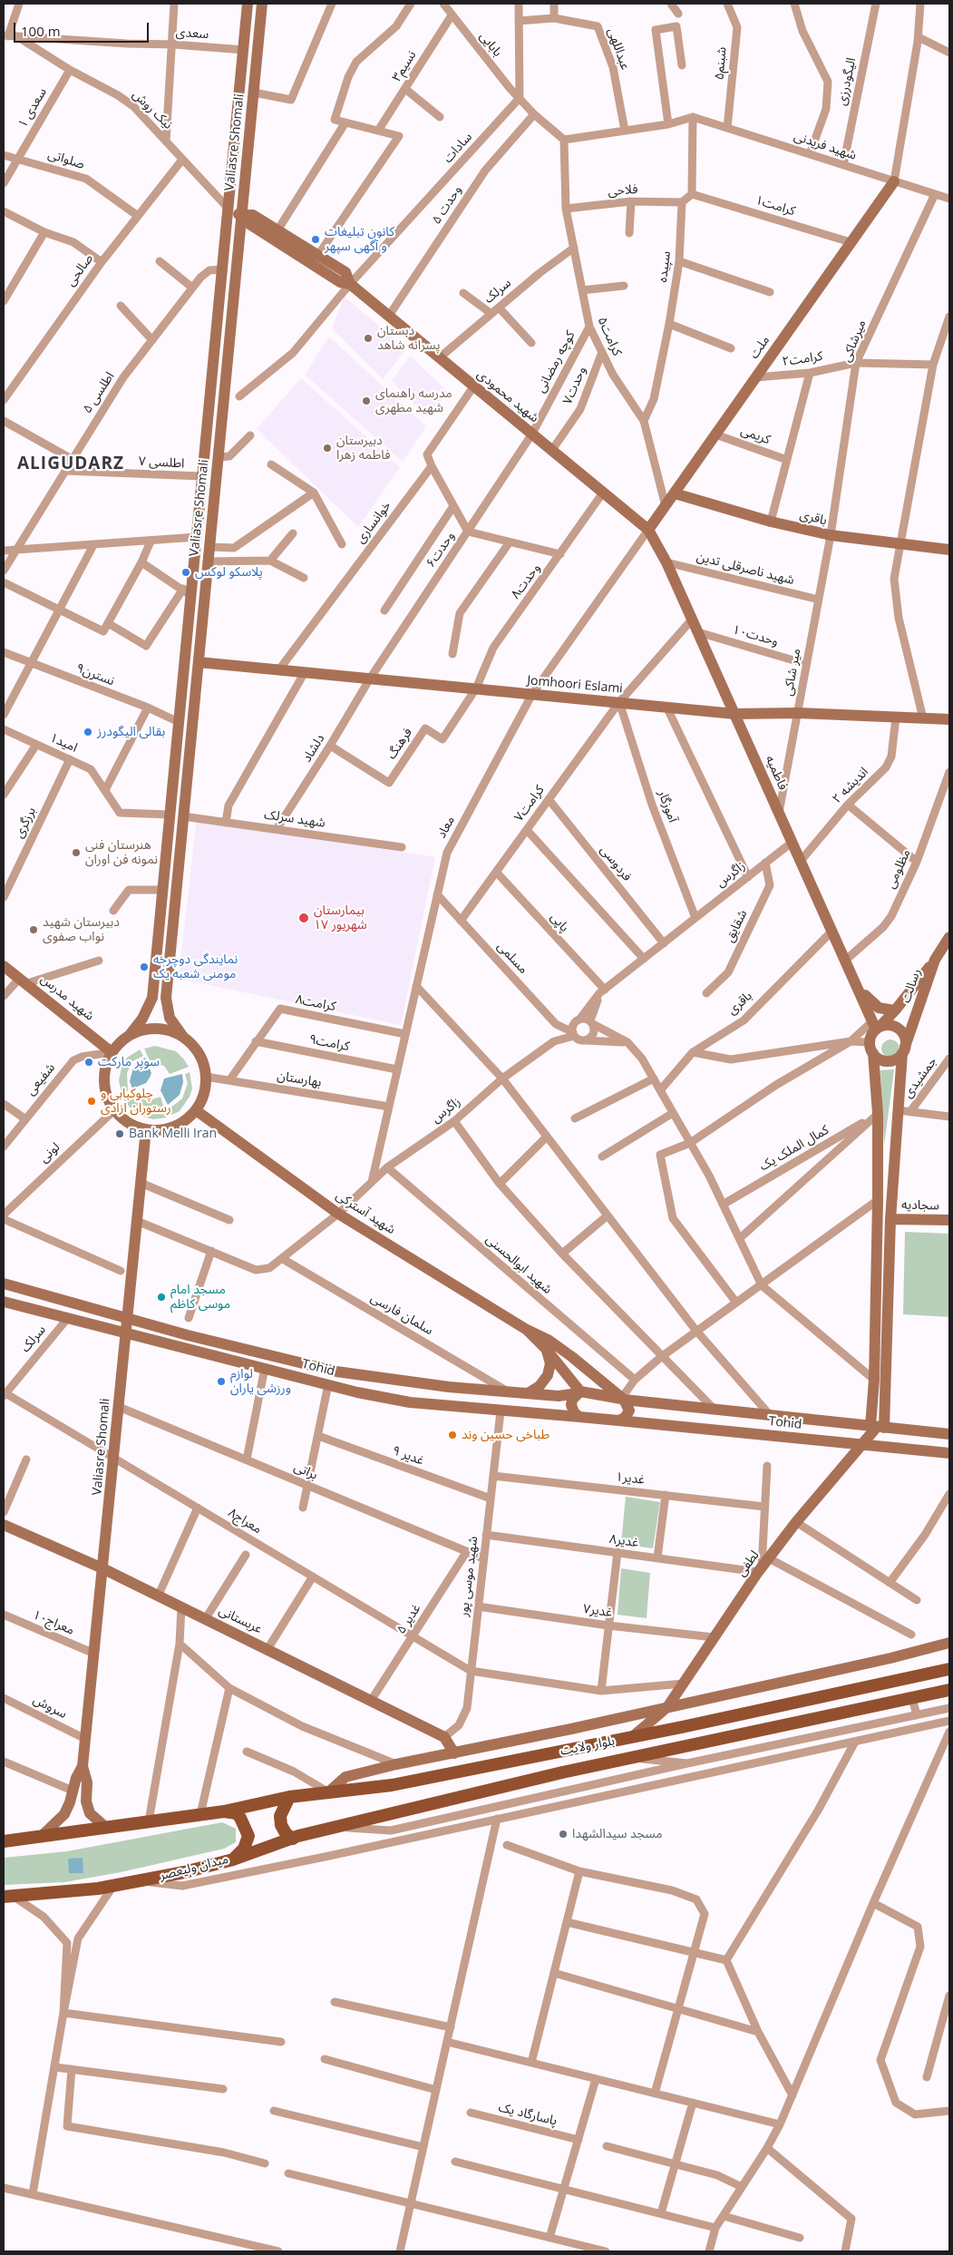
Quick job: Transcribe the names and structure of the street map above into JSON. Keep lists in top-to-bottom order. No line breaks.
{"streets":{"main road":["Valiasre Shomali","ملت","شهید محمودی","باقری","Jomhoori Eslami","فاطمیه","رسالت","شهید مدرس","سجادیه","شهید آسترکی","Tohid","لطفی","عربستانی","بلوار ولایت","میدان ولیعصر"],"street":["سعدی","بابایی","عبداللهی","شبنم۵","نسیم۳","الیگودرزی","سعدی ۱","نیک روش","شهید فریدنی","سادات","صلواتی","فلاحی","وحدت ۵","کرامت۱","سپیده","صالحی","سرلک","کرامت۵","میرشاکی","کرامت۲","کوچه رمضانی","۷وحدت","اطلسی ۵","کریمی","اطلسی ۷","خوانساری","وحدت۶","شهید ناصرقلی تدین","وحدت۸","وحدت۱۰","میر شاکی","نسترن۹","امید۱","فرهنگ","دلشاد","اندیشه ۲","کرامت۷","آموزگار","شهید سرلک","برزگری","معاد","فردوسی","مظلومی","زاگرس","پاپی","شقایق","مسلمی","کرامت۸","کرامت۹","جمشیدی","شفیعی","بهارستان","کمال الملک یک","لونی","شهید ابوالحسنی","سلمان فارسی","غدیر ۹","براتی","غدیر۱","معراج۸","غدیر۸","شهید موسی پور","غدیر۷","غدیر ۵","معراج۱۰","سروش","پاسارگاد یک"]},"crossings":[["سعدی","نیک روش"],["سعدی","Valiasre Shomali"],["بابایی","نسیم۳"],["بابایی","سادات"],["بابایی","وحدت ۵"],["بابایی","کرامت۵"],["شبنم۵","شهید فریدنی"],["الیگودرزی","شهید فریدنی"],["سعدی ۱","نیک روش"],["سعدی ۱","صلواتی"],["نیک روش","Valiasre Shomali"],["نیک روش","صالحی"],["Valiasre Shomali","اطلسی ۵"],["Valiasre Shomali","شهید محمودی"],["Valiasre Shomali","اطلسی ۷"],["Valiasre Shomali","نسترن۹"],["Valiasre Shomali","Jomhoori Eslami"],["Valiasre Shomali","امید۱"],["Valiasre Shomali","شهید سرلک"],["Valiasre Shomali","زاگرس"],["Valiasre Shomali","شهید مدرس"],["Valiasre Shomali","شفیعی"],["Valiasre Shomali","بهارستان"],["Valiasre Shomali","لونی"],["Valiasre Shomali","شهید آسترکی"],["Valiasre Shomali","Tohid"],["Valiasre Shomali","براتی"],["Valiasre Shomali","معراج۸"],["Valiasre Shomali","عربستانی"],["Valiasre Shomali","معراج۱۰"],["Valiasre Shomali","سروش"],["شهید فریدنی","میرشاکی"],["شهید فریدنی","ملت"],["سادات","شهید محمودی"],["صلواتی","صالحی"],["فلاحی","سپیده"],["فلاحی","کرامت۵"],["وحدت ۵","شهید محمودی"],["کرامت۱","ملت"],["سپیده","کرامت۵"],["سرلک","کرامت۵"],["سرلک","شهید محمودی"],["سرلک","Tohid"],["سرلک","معراج۸"],["کرامت۵","ملت"],["کرامت۵","کوچه رمضانی"],["کرامت۵","۷وحدت"],["میرشاکی","کرامت۲"],["میرشاکی","باقری"],["میرشاکی","میر شاکی"],["ملت","کرامت۲"],["ملت","شهید محمودی"],["ملت","کریمی"],["ملت","باقری"],["ملت","فاطمیه"],["ملت","معاد"],["کوچه رمضانی","شهید محمودی"],["کوچه رمضانی","وحدت۶"],["۷وحدت","شهید محمودی"],["اطلسی ۵","اطلسی ۷"],["شهید محمودی","وحدت۶"],["شهید محمودی","وحدت۸"],["شهید محمودی","فاطمیه"],["شهید محمودی","معاد"],["باقری","میر شاکی"],["باقری","فاطمیه"],["خوانساری","Jomhoori Eslami"],["وحدت۶","Jomhoori Eslami"],["وحدت۶","دلشاد"],["شهید ناصرقلی تدین","میر شاکی"],["شهید ناصرقلی تدین","فاطمیه"],["وحدت۸","Jomhoori Eslami"],["وحدت۸","فرهنگ"],["وحدت۱۰","میر شاکی"],["وحدت۱۰","فاطمیه"],["میر شاکی","Jomhoori Eslami"],["میر شاکی","فاطمیه"],["Jomhoori Eslami","فرهنگ"],["Jomhoori Eslami","دلشاد"],["Jomhoori Eslami","فاطمیه"],["Jomhoori Eslami","اندیشه ۲"],["Jomhoori Eslami","کرامت۷"],["Jomhoori Eslami","آموزگار"],["Jomhoori Eslami","معاد"],["امید۱","برزگری"],["فرهنگ","دلشاد"],["دلشاد","شهید سرلک"],["فاطمیه","اندیشه ۲"],["فاطمیه","کرامت۷"],["فاطمیه","معاد"],["فاطمیه","مظلومی"],["فاطمیه","زاگرس"],["فاطمیه","رسالت"],["کرامت۷","آموزگار"],["کرامت۷","فردوسی"],["کرامت۷","پاپی"],["کرامت۷","مسلمی"],["آموزگار","زاگرس"],["معاد","زاگرس"],["معاد","مسلمی"],["معاد","کرامت۸"],["معاد","کرامت۹"],["معاد","بهارستان"],["فردوسی","زاگرس"],["زاگرس","پاپی"],["زاگرس","شقایق"],["زاگرس","مسلمی"],["زاگرس","شهید آسترکی"],["زاگرس","شهید ابوالحسنی"],["زاگرس","سلمان فارسی"],["شهید مدرس","شفیعی"],["شهید مدرس","بهارستان"],["شهید مدرس","لونی"],["شهید مدرس","شهید آسترکی"],["کرامت۸","کرامت۹"],["کرامت۸","بهارستان"],["شفیعی","بهارستان"],["شفیعی","لونی"],["شفیعی","شهید آسترکی"],["بهارستان","لونی"],["بهارستان","شهید آسترکی"],["لونی","شهید آسترکی"],["سلمان فارسی","Tohid"],["Tohid","لطفی"],["Tohid","شهید موسی پور"],["غدیر ۹","شهید موسی پور"],["براتی","شهید موسی پور"],["براتی","غدیر ۵"],["غدیر۱","شهید موسی پور"],["معراج۸","شهید موسی پور"],["معراج۸","غدیر ۵"],["غدیر۸","لطفی"],["غدیر۸","شهید موسی پور"],["لطفی","غدیر۷"],["شهید موسی پور","غدیر۷"],["شهید موسی پور","عربستانی"],["غدیر ۵","عربستانی"],["بلوار ولایت","میدان ولیعصر"]],"districts":["ALIGUDARZ"],"places":["کانون تبلیغات و آگهی سپهر","دبستان پسرانه شاهد","مدرسه راهنمای شهید مطهری","دبیرستان فاطمه زهرا","پلاسکو لوکس","بقالی الیگودرز","هنرستان فنی نمونه فن اوران","بیمارستان ۱۷ شهریور","دبیرستان شهید نواب صفوی","نمایندگی دوچرخه مومنی شعبه یک","سوپر مارکت","چلوکبابی و رستوران ازادی","Bank Melli Iran","مسجد امام موسی کاظم","لوازم ورزشی یاران","طباخی حسین وند","مسجد سیدالشهدا"],"scale_bar":"100 m"}
